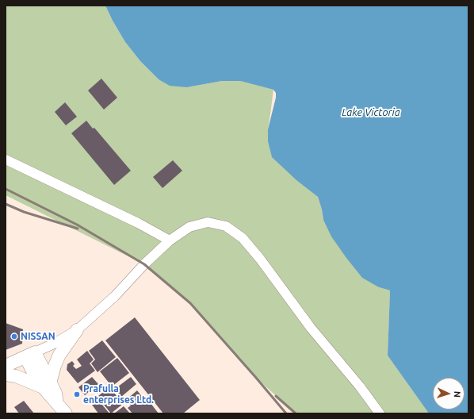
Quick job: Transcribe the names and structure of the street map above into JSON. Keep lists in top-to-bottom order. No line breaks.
{"water":["Lake Victoria"],"places":["NISSAN","Prafulla enterprises Ltd."],"north":"right"}
